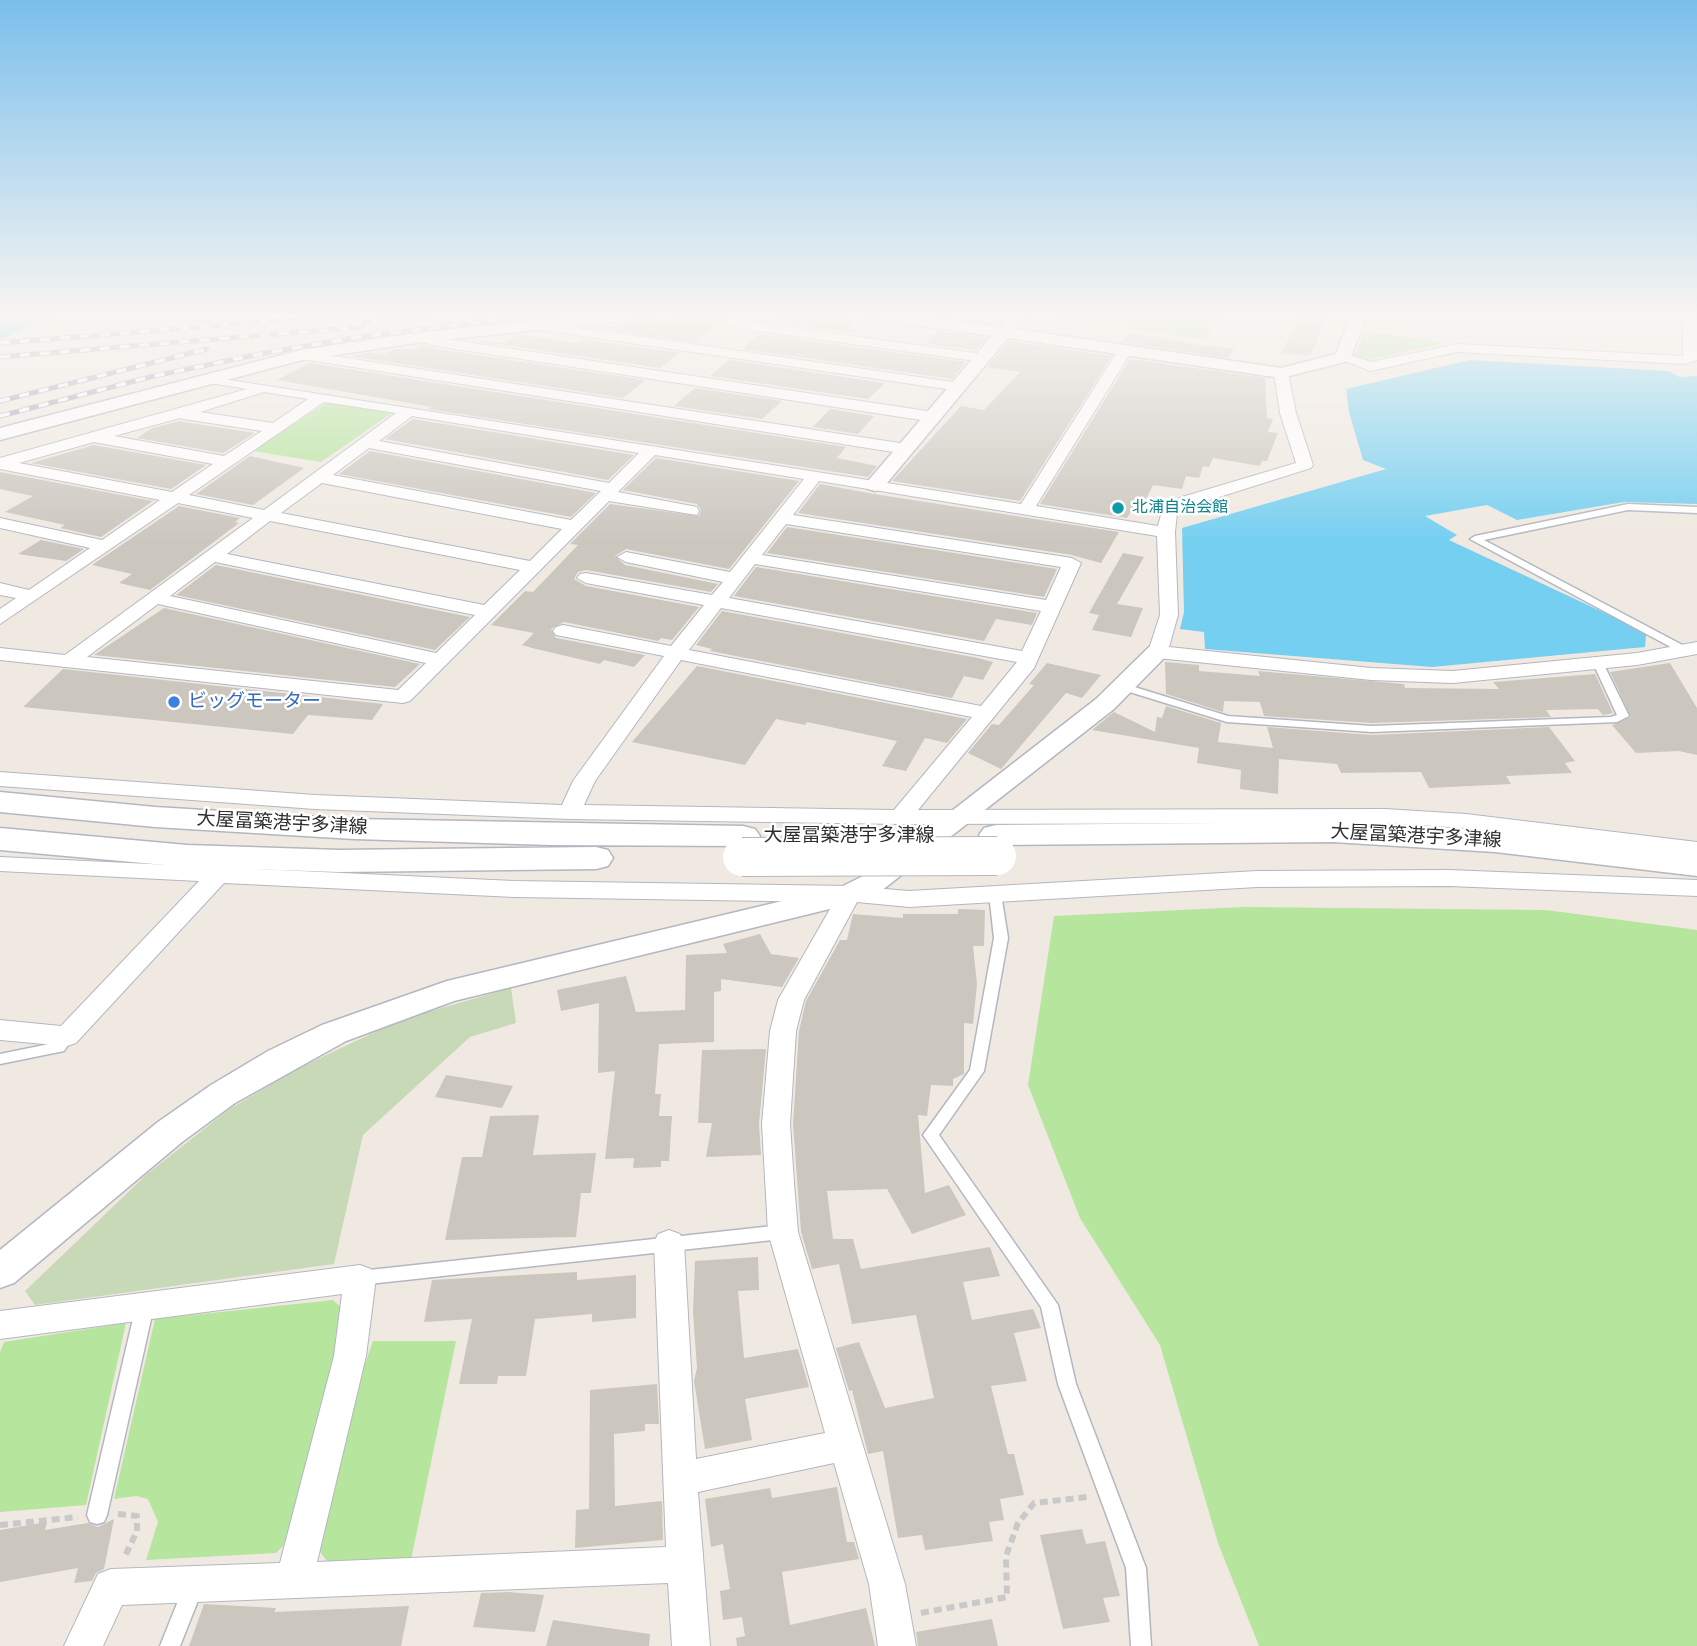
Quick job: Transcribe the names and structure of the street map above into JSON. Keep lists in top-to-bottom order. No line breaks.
{"streets":{"main road":["大屋冨築港宇多津線"]},"places":["北浦自治会館","ビッグモーター"]}
